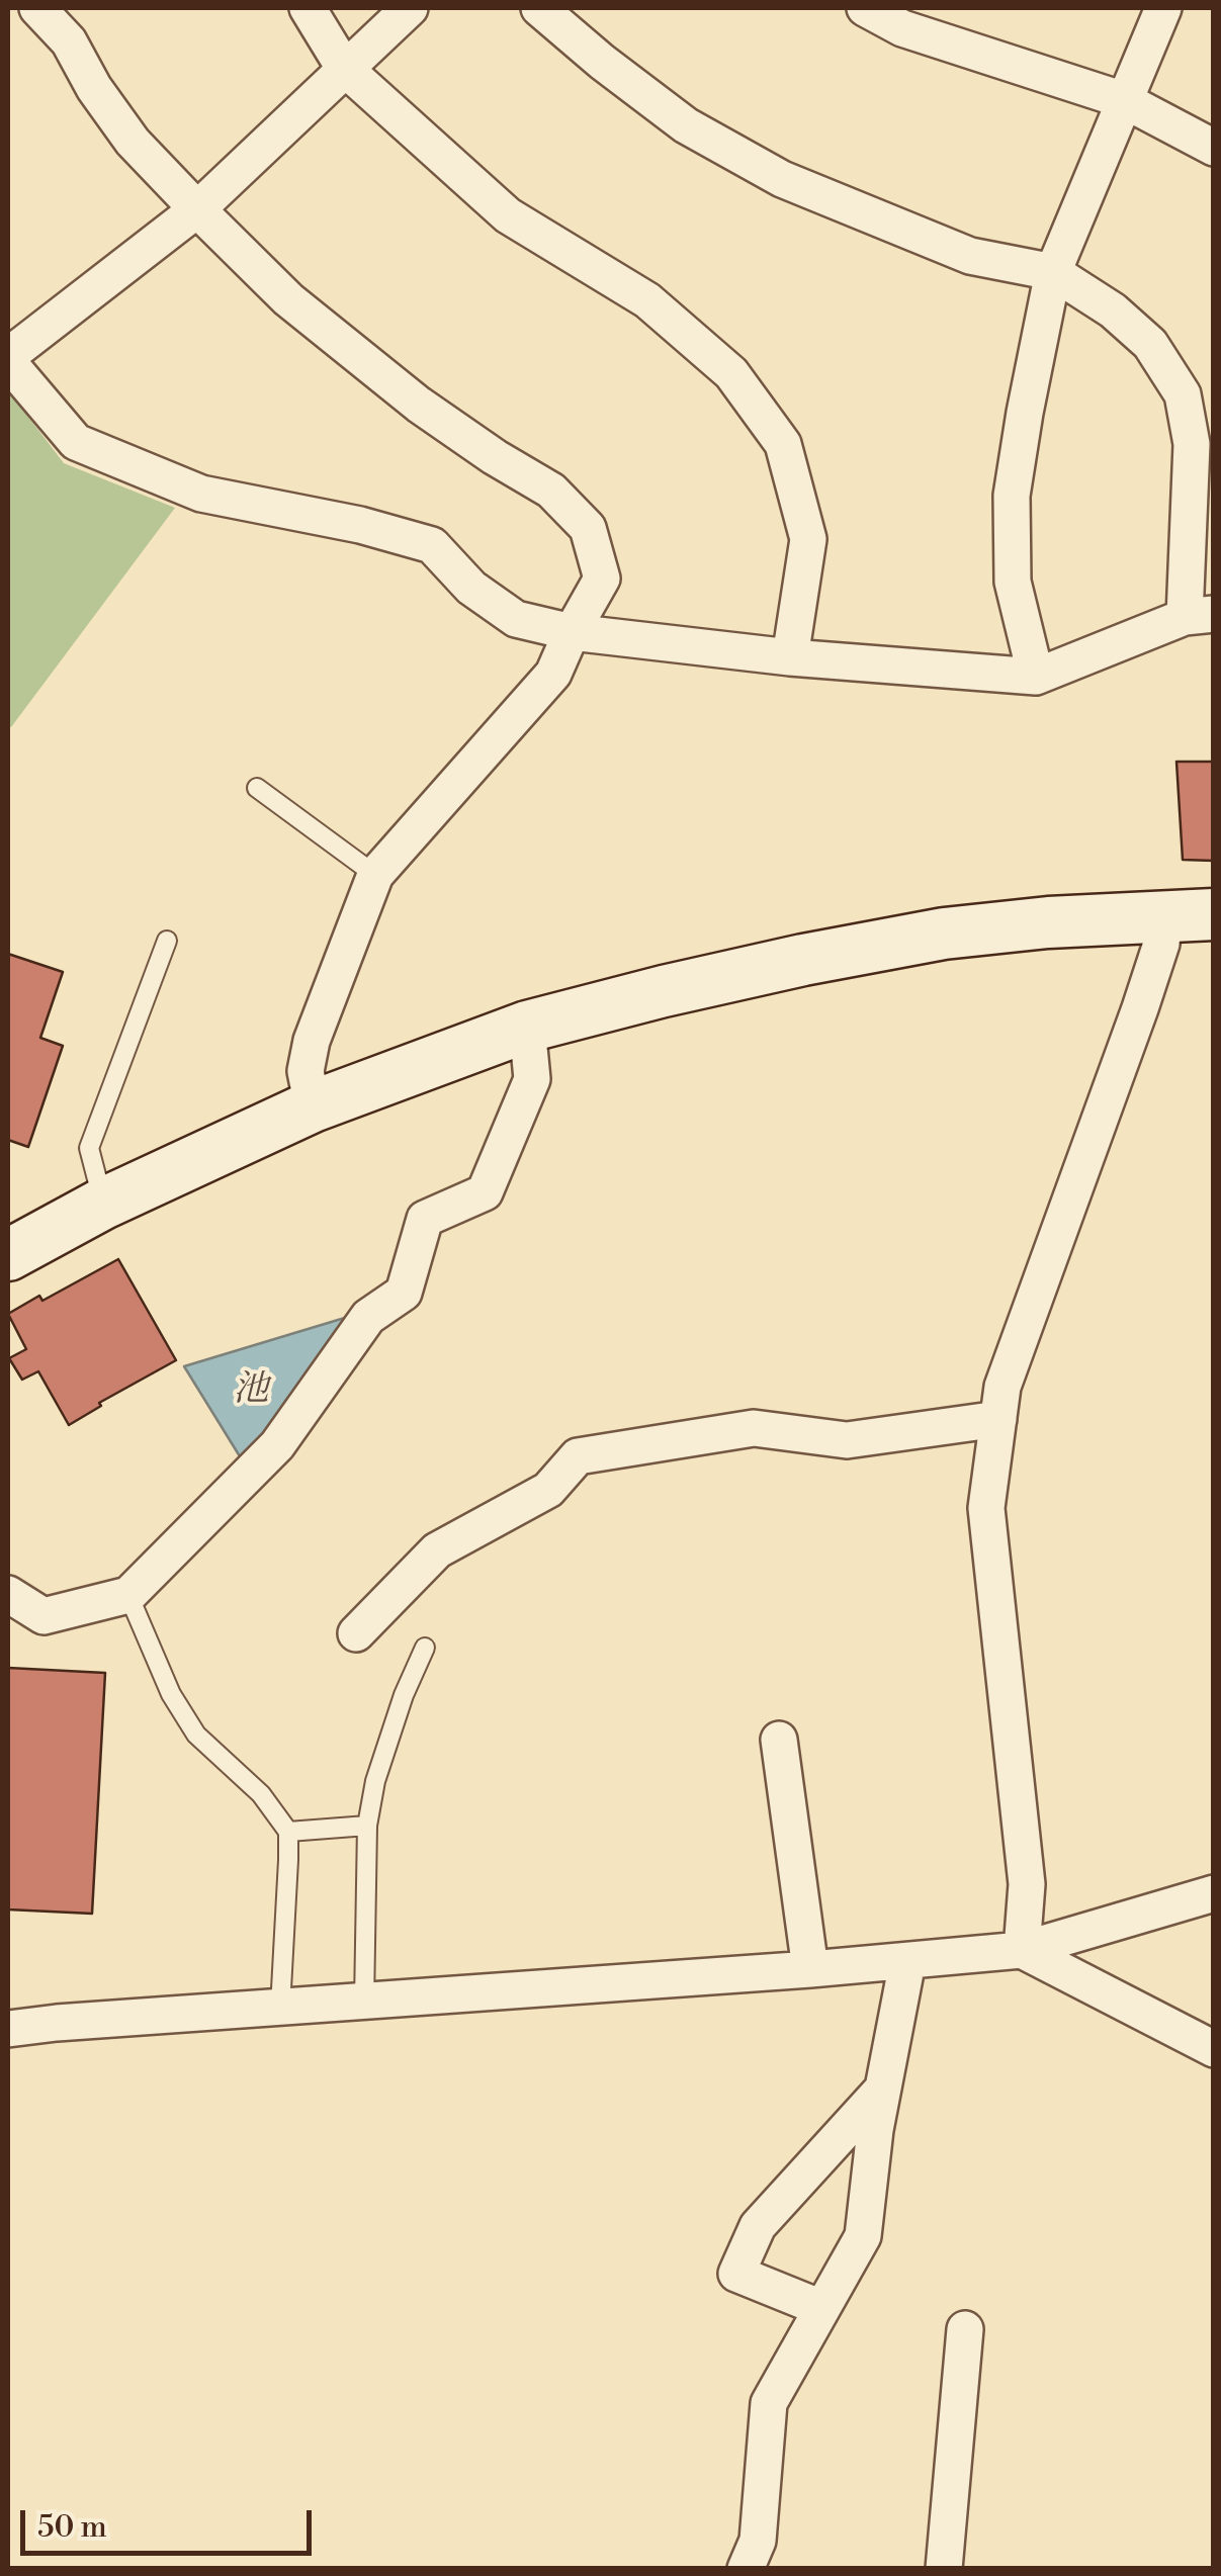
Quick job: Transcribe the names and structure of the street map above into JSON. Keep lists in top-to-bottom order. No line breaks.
{"water":["池"],"scale_bar":"50 m"}
